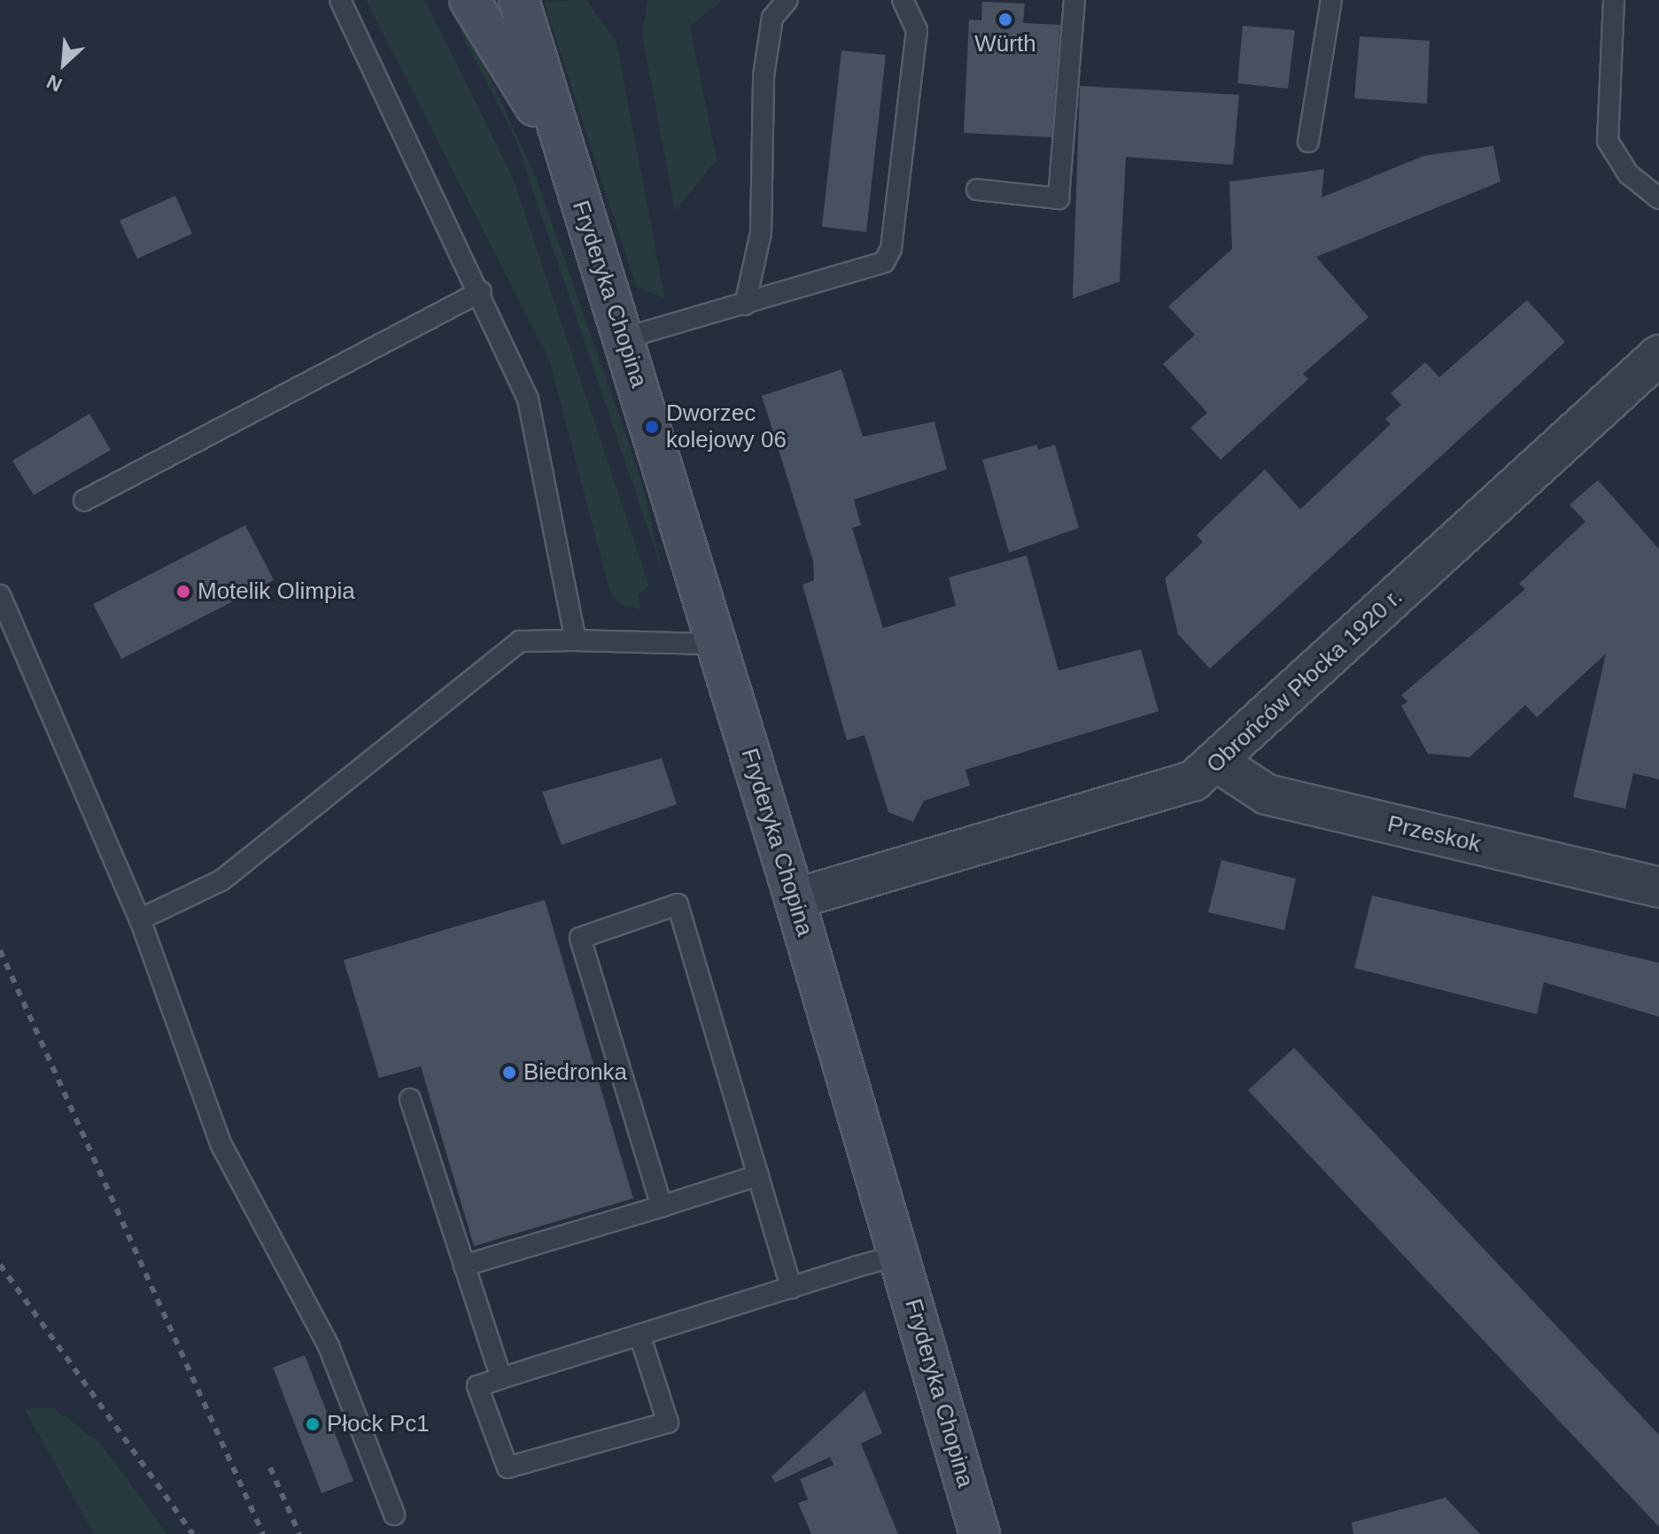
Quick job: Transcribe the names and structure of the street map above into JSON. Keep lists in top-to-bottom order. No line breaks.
{"streets":{"street":["Fryderyka Chopina","Obrońców Płocka 1920 r.","Przeskok"]},"crossings":[["Fryderyka Chopina","Obrońców Płocka 1920 r."],["Obrońców Płocka 1920 r.","Przeskok"]],"places":["Würth","Dworzec kolejowy 06","Motelik Olimpia","Biedronka","Płock Pc1"],"north":"bottom left"}
